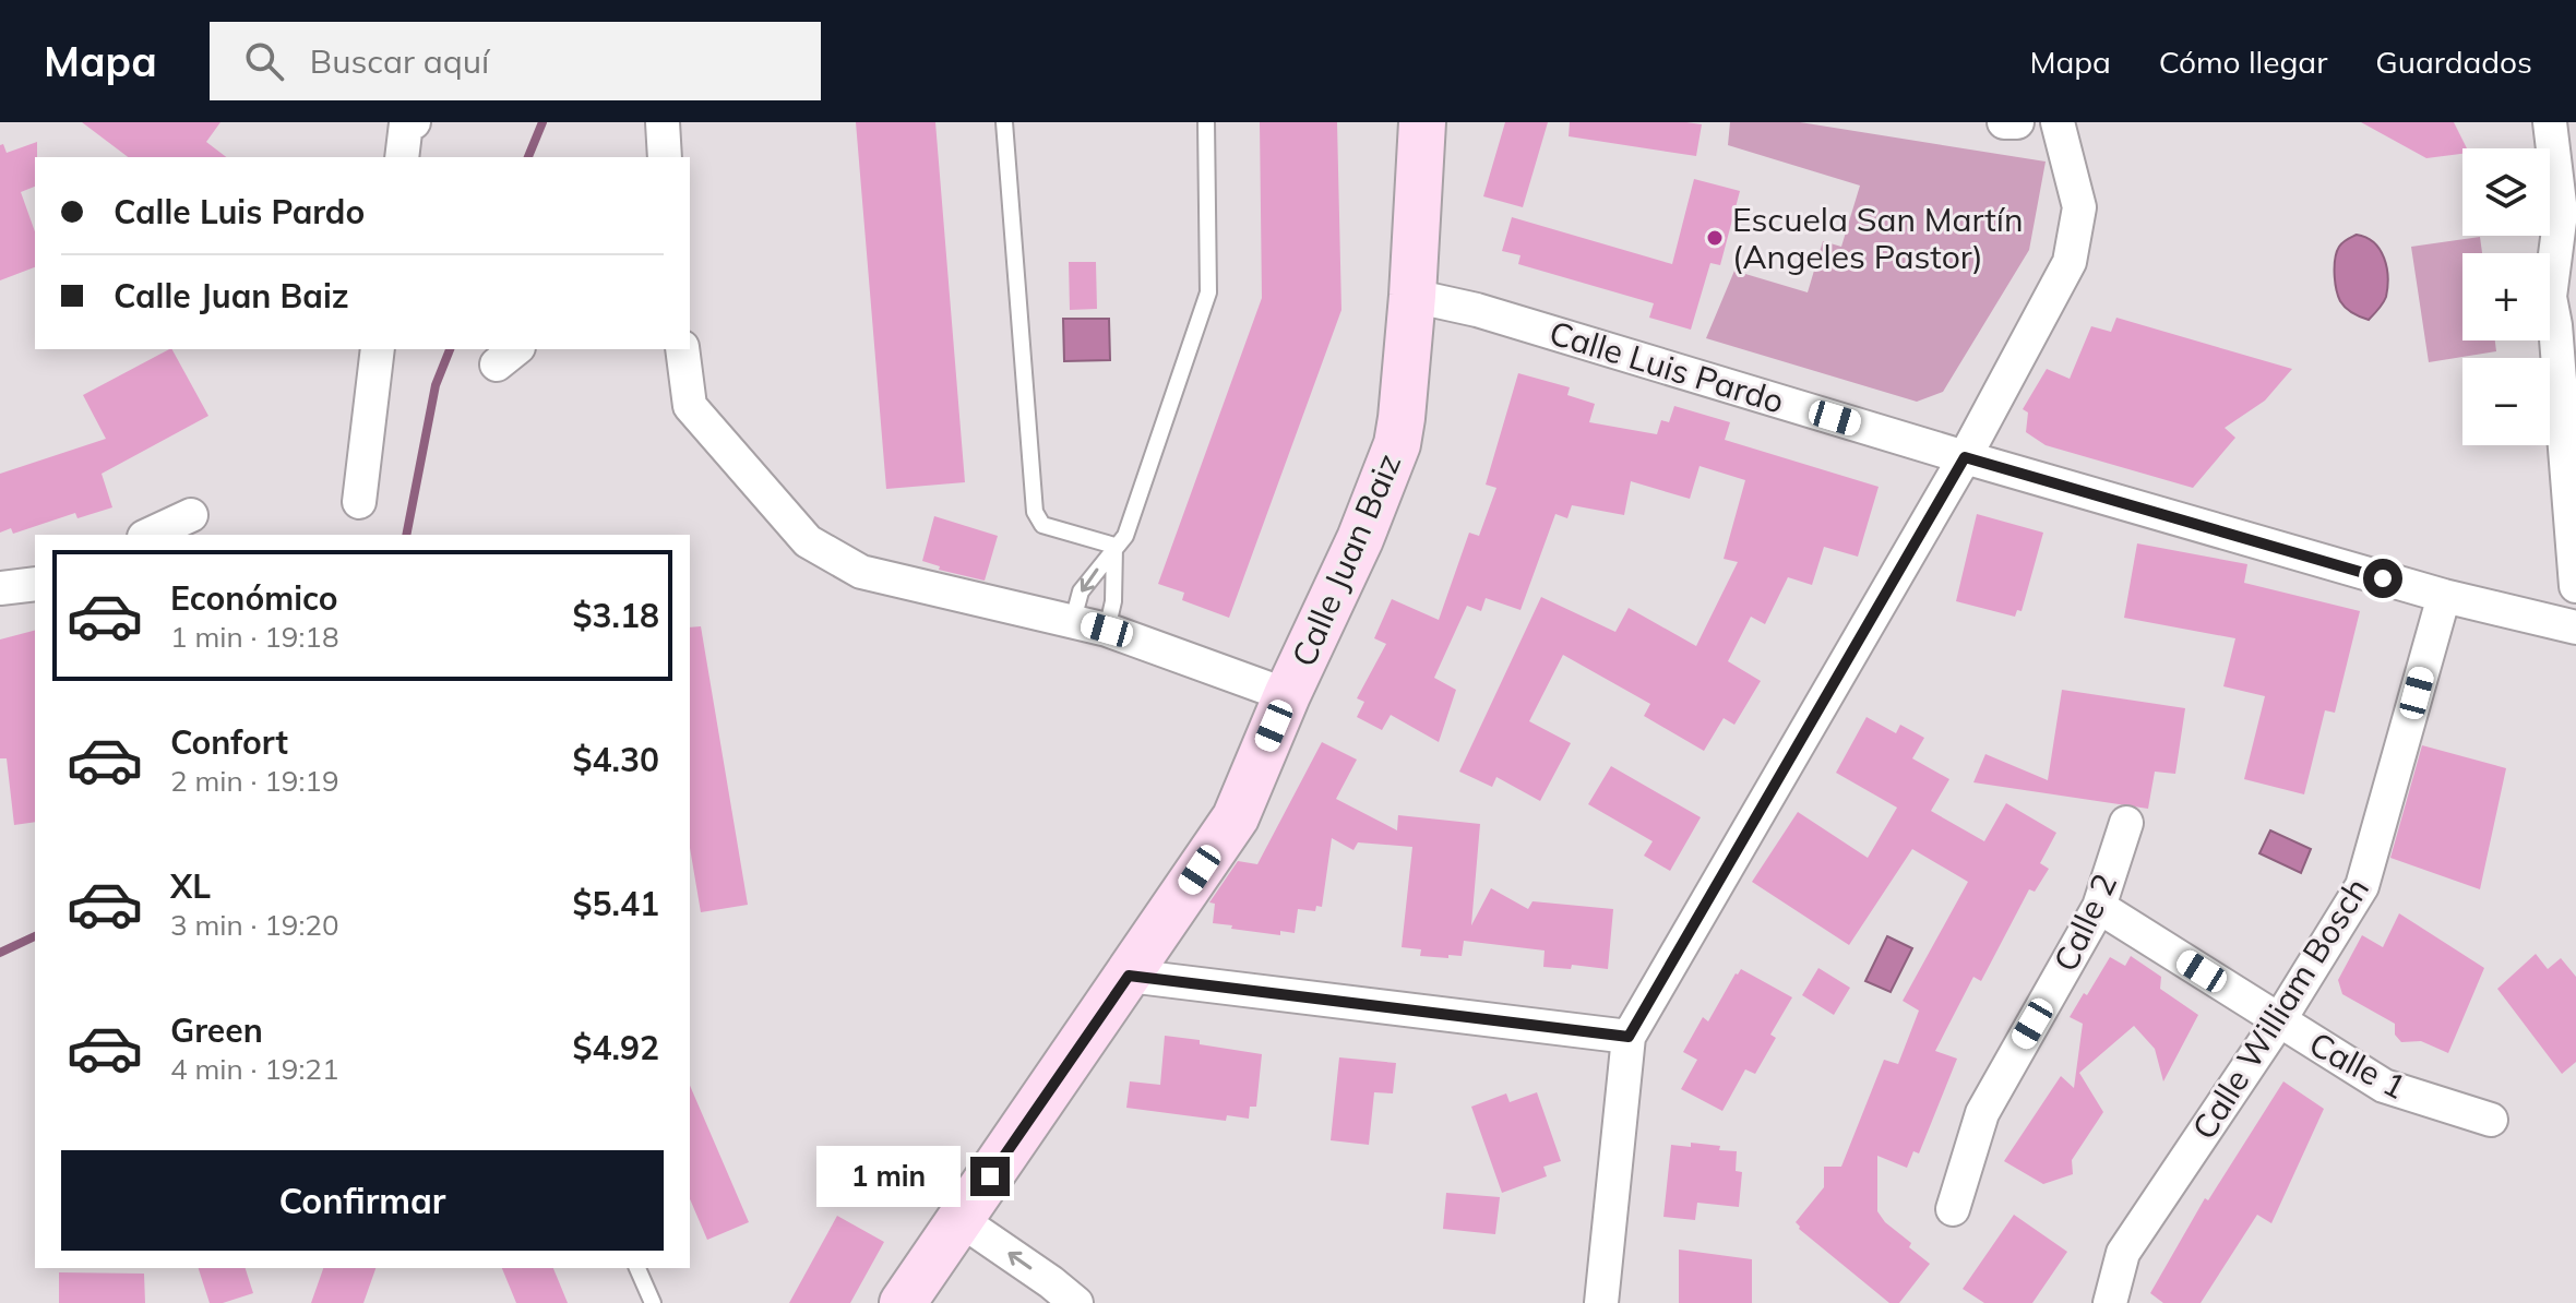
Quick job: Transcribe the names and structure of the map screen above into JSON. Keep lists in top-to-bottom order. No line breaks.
{"streets":{"street":["Calle Luis Pardo","Calle Juan Baiz","Calle 2","Calle William Bosch","Calle 1"]},"crossings":[["Calle Luis Pardo","Calle Juan Baiz"],["Calle Luis Pardo","Calle William Bosch"],["Calle 2","Calle 1"],["Calle William Bosch","Calle 1"]],"places":["Escuela San Martín (Angeles Pastor)"],"page":{"header":"Mapa","search":"Buscar aquí","nav":["Mapa","Cómo llegar","Guardados"],"map_buttons":["+","−"],"banner":["Calle Luis Pardo","Calle Juan Baiz"],"list":[{"name":"Económico","note":"1 min · 19:18","value":"$3.18"},{"name":"Confort","note":"2 min · 19:19","value":"$4.30"},{"name":"XL","note":"3 min · 19:20","value":"$5.41"},{"name":"Green","note":"4 min · 19:21","value":"$4.92"}],"buttons":"Confirmar","bubble":"1 min"}}
